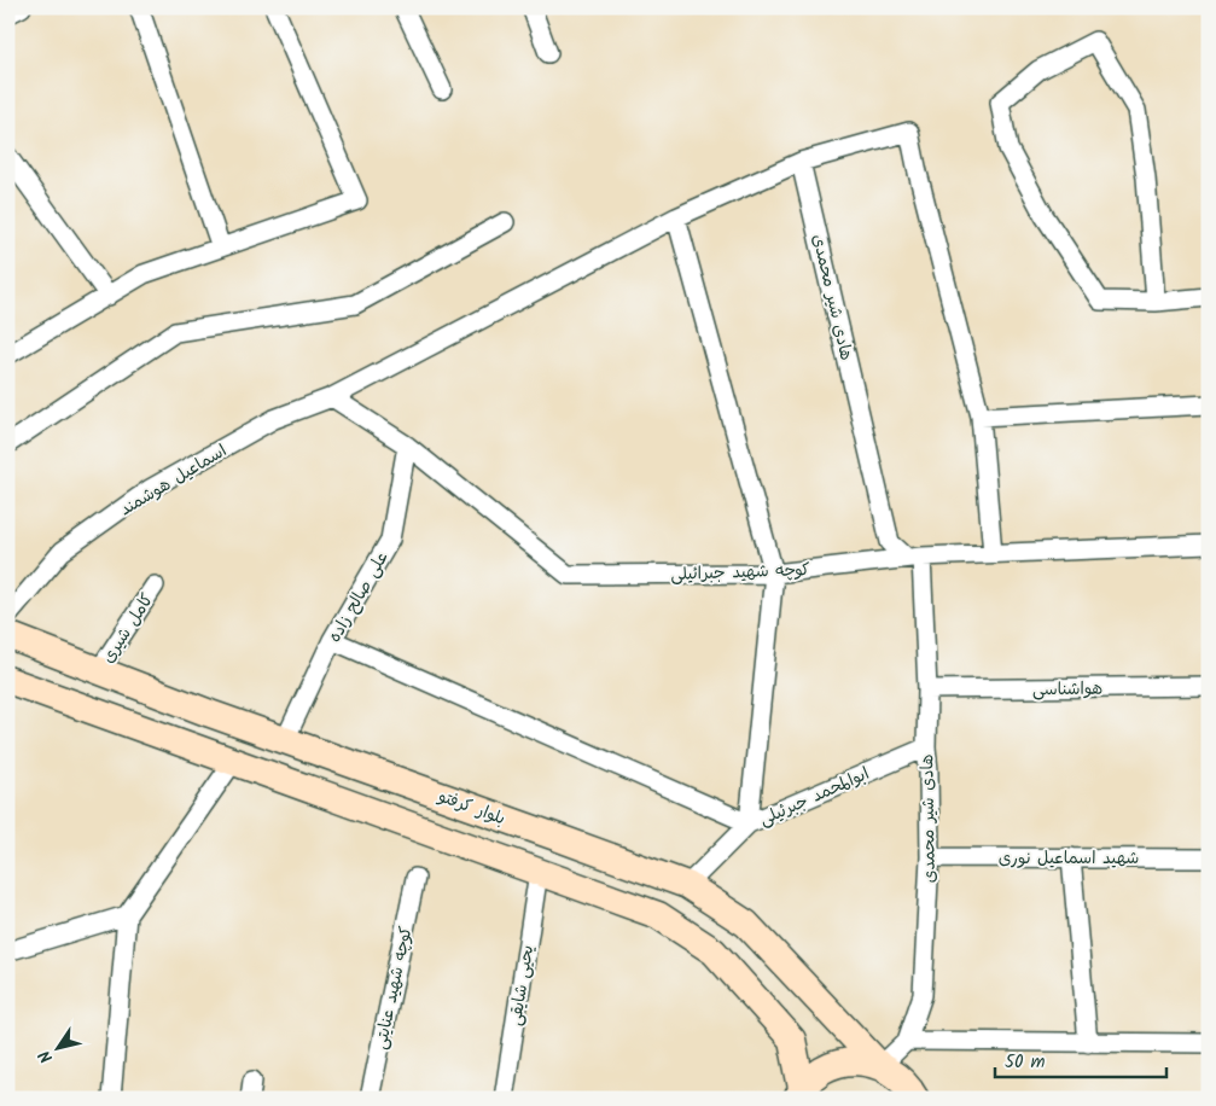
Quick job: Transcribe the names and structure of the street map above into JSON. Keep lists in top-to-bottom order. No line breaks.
{"streets":{"main road":["بلوار کرفتو"],"street":["هادی شیر محمدی","اسماعیل هوشمند","کوچه شهید جبرائیلی","علی صالح زاده","کامل شیری","هواشناسی","ابوالمحمد جبرئیلی","شهید اسماعیل نوری","یحیی شایقی","کوچه شهید عنایتی"]},"crossings":[["هادی شیر محمدی","کوچه شهید جبرائیلی"],["هادی شیر محمدی","هواشناسی"],["هادی شیر محمدی","ابوالمحمد جبرئیلی"],["هادی شیر محمدی","بلوار کرفتو"],["هادی شیر محمدی","شهید اسماعیل نوری"],["اسماعیل هوشمند","کوچه شهید جبرائیلی"],["کوچه شهید جبرائیلی","علی صالح زاده"],["علی صالح زاده","بلوار کرفتو"],["کامل شیری","بلوار کرفتو"],["ابوالمحمد جبرئیلی","بلوار کرفتو"]],"scale_bar":"50 m","north":"bottom left"}
